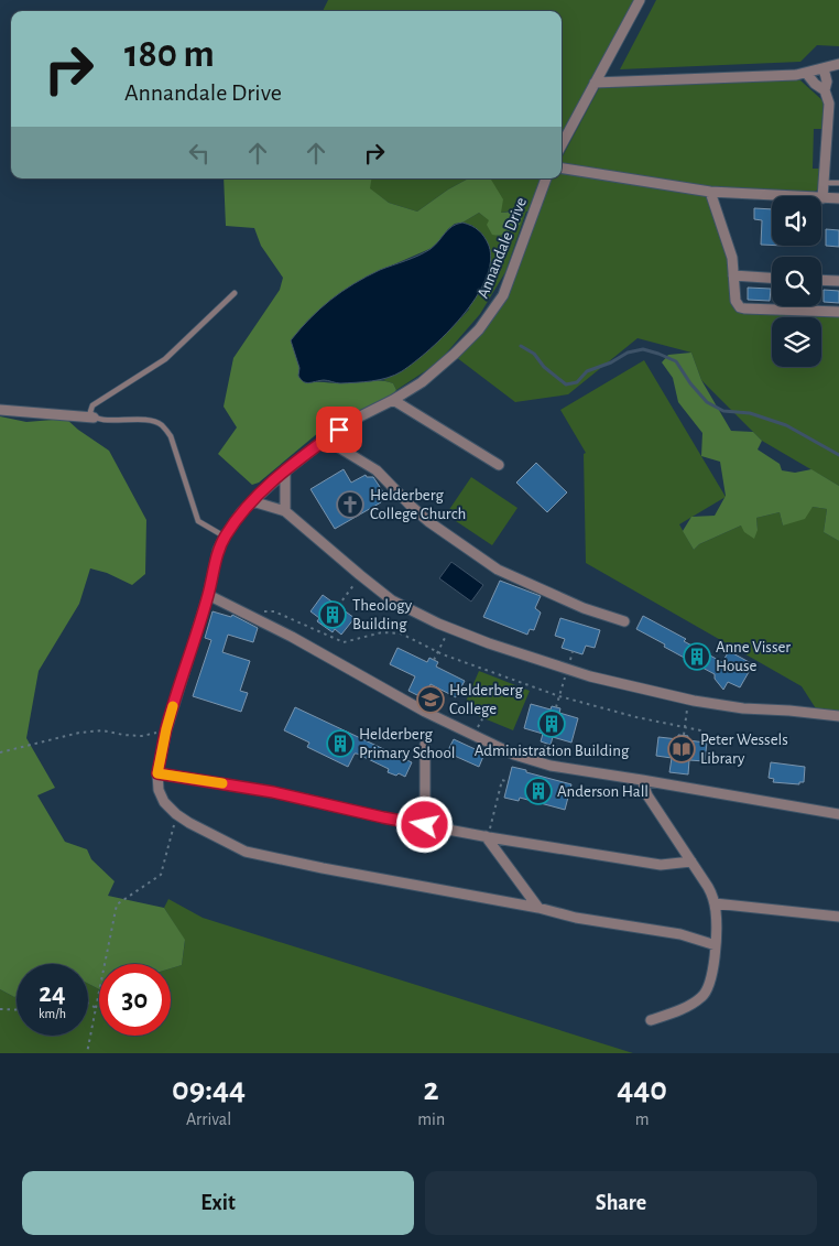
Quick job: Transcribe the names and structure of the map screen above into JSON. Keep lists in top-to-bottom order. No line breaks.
{"streets":{"street":["Annandale Drive"]},"places":{"church":["Helderberg College Church"],"building":["Theology Building","Anne Visser House","Administration Building","Helderberg Primary School","Anderson Hall"],"school or university":["Helderberg College"],"library":["Peter Wessels Library"]},"page":{"turn":["180 m","Annandale Drive"],"speed":"24 km/h","limit":"30","eta":["09:44","Arrival","2","min","440","m"],"buttons":["Exit","Share"]}}
